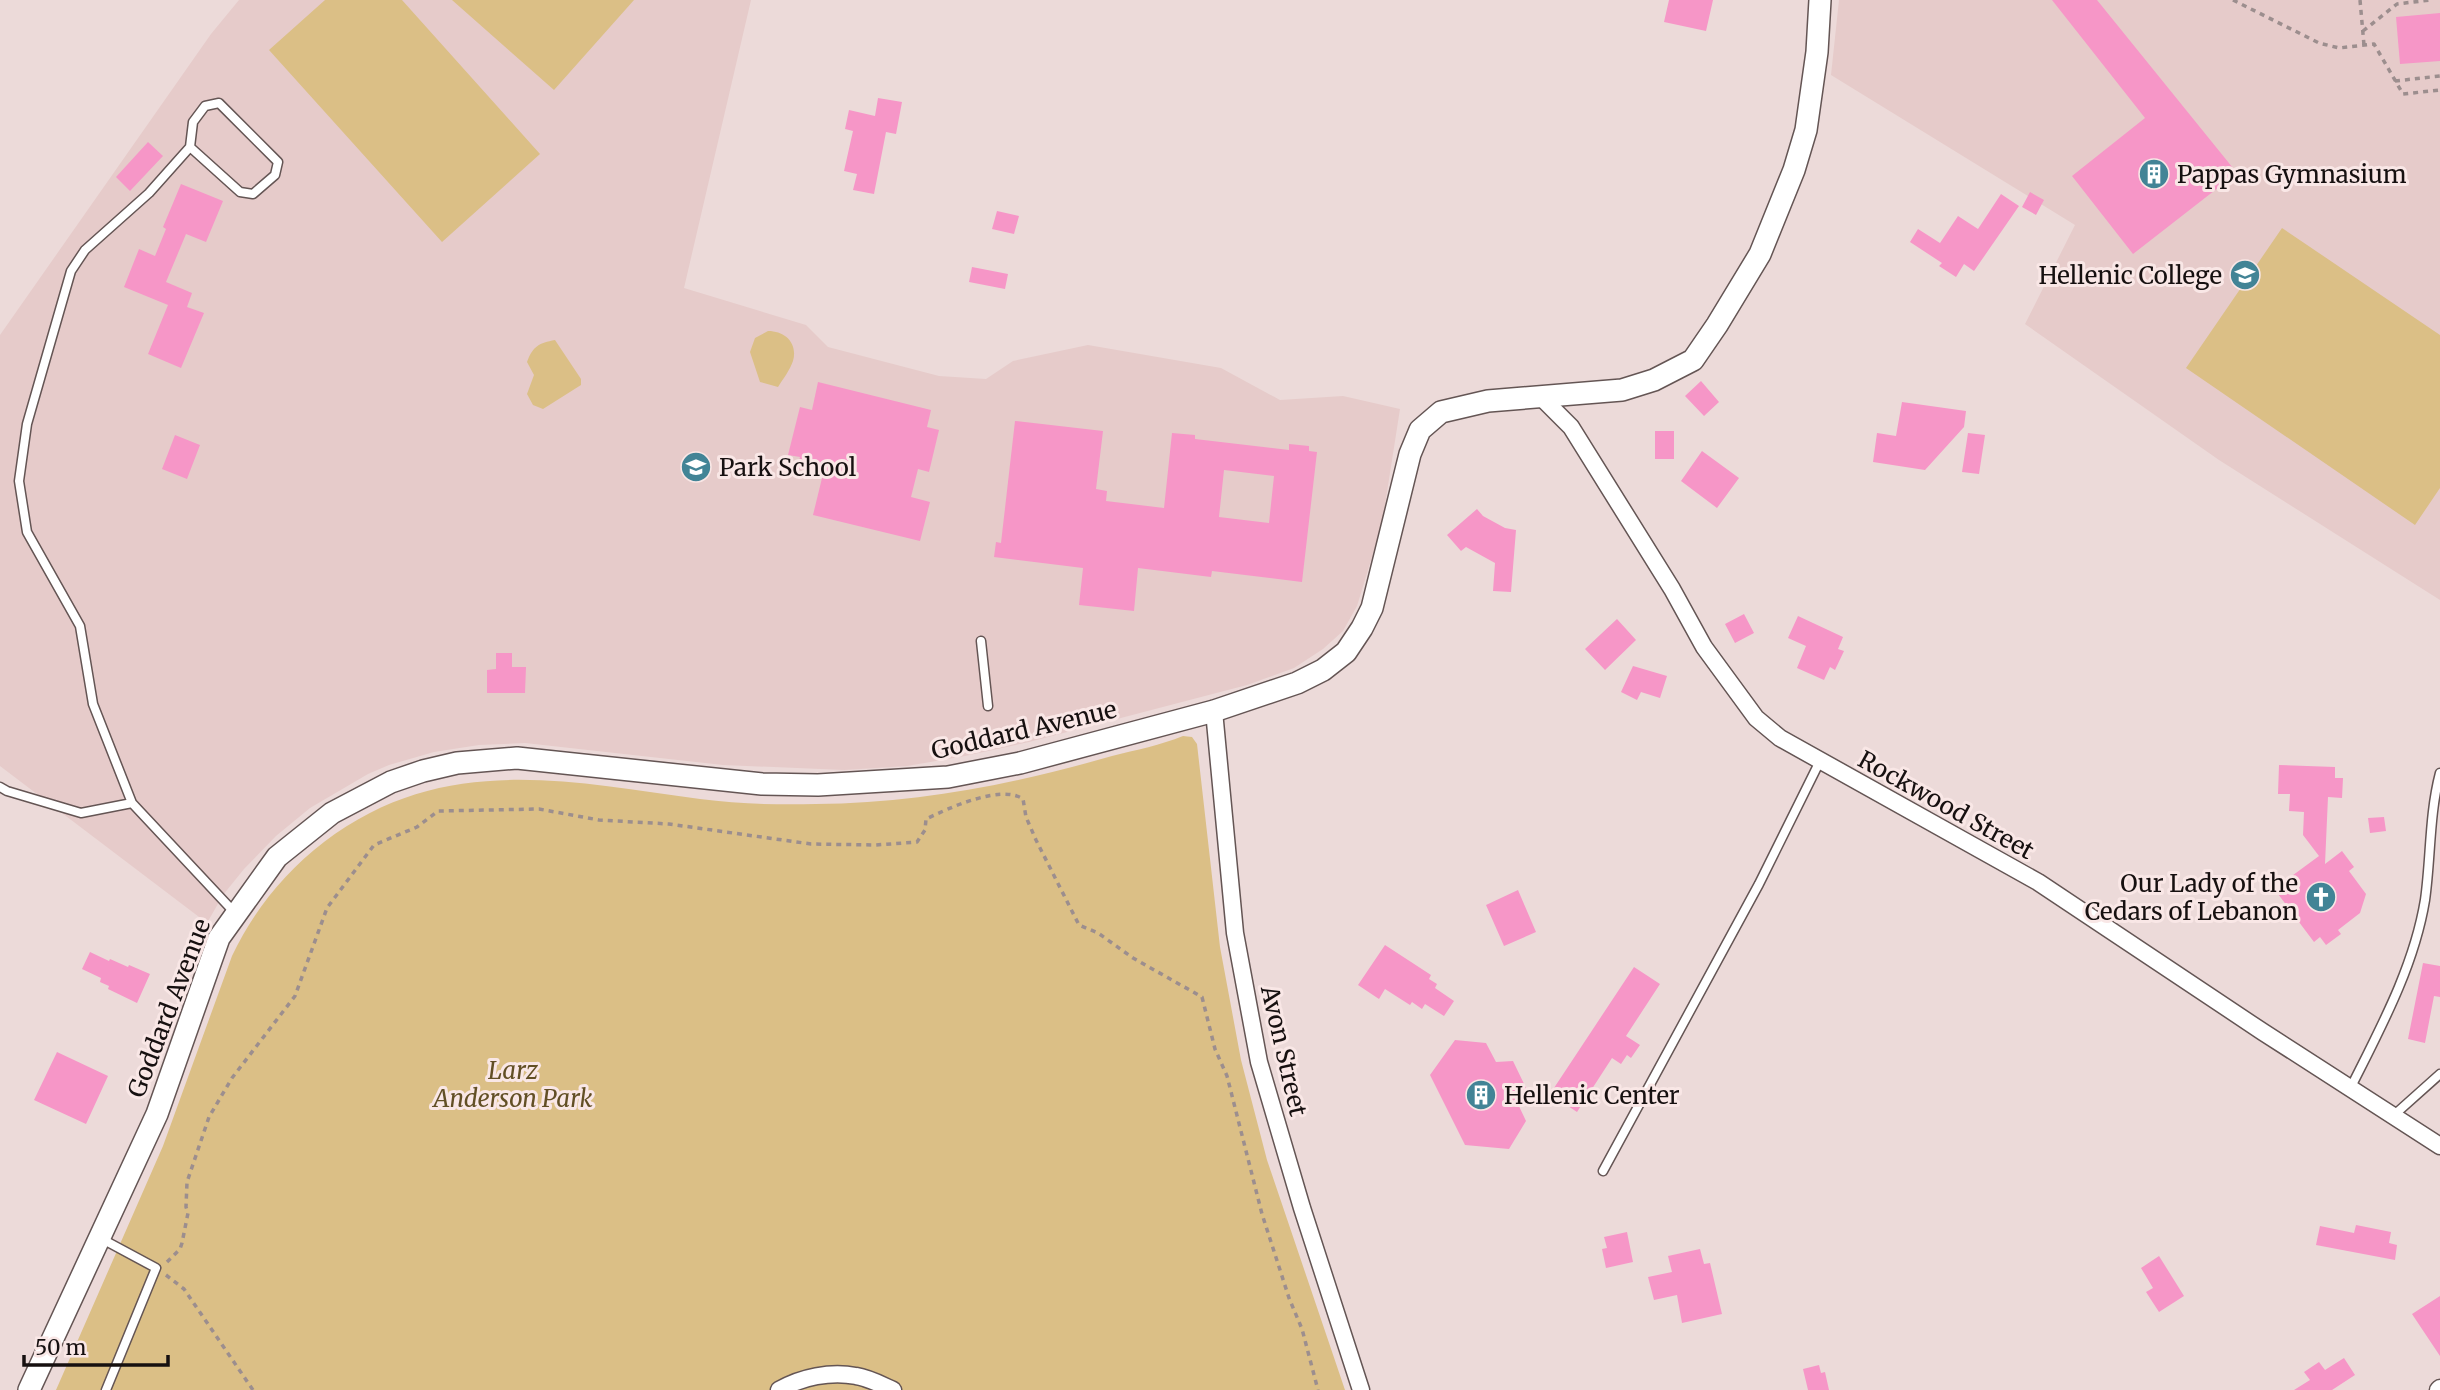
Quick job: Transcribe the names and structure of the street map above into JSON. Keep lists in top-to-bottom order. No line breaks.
{"streets":{"main road":["Goddard Avenue"],"street":["Rockwood Street","Avon Street"]},"crossings":[["Goddard Avenue","Rockwood Street"],["Goddard Avenue","Avon Street"]],"parks":["Larz Anderson Park"],"places":{"building":["Pappas Gymnasium","Hellenic Center"],"school or university":["Hellenic College","Park School"],"church":["Our Lady of the Cedars of Lebanon"]},"scale_bar":"50 m"}
